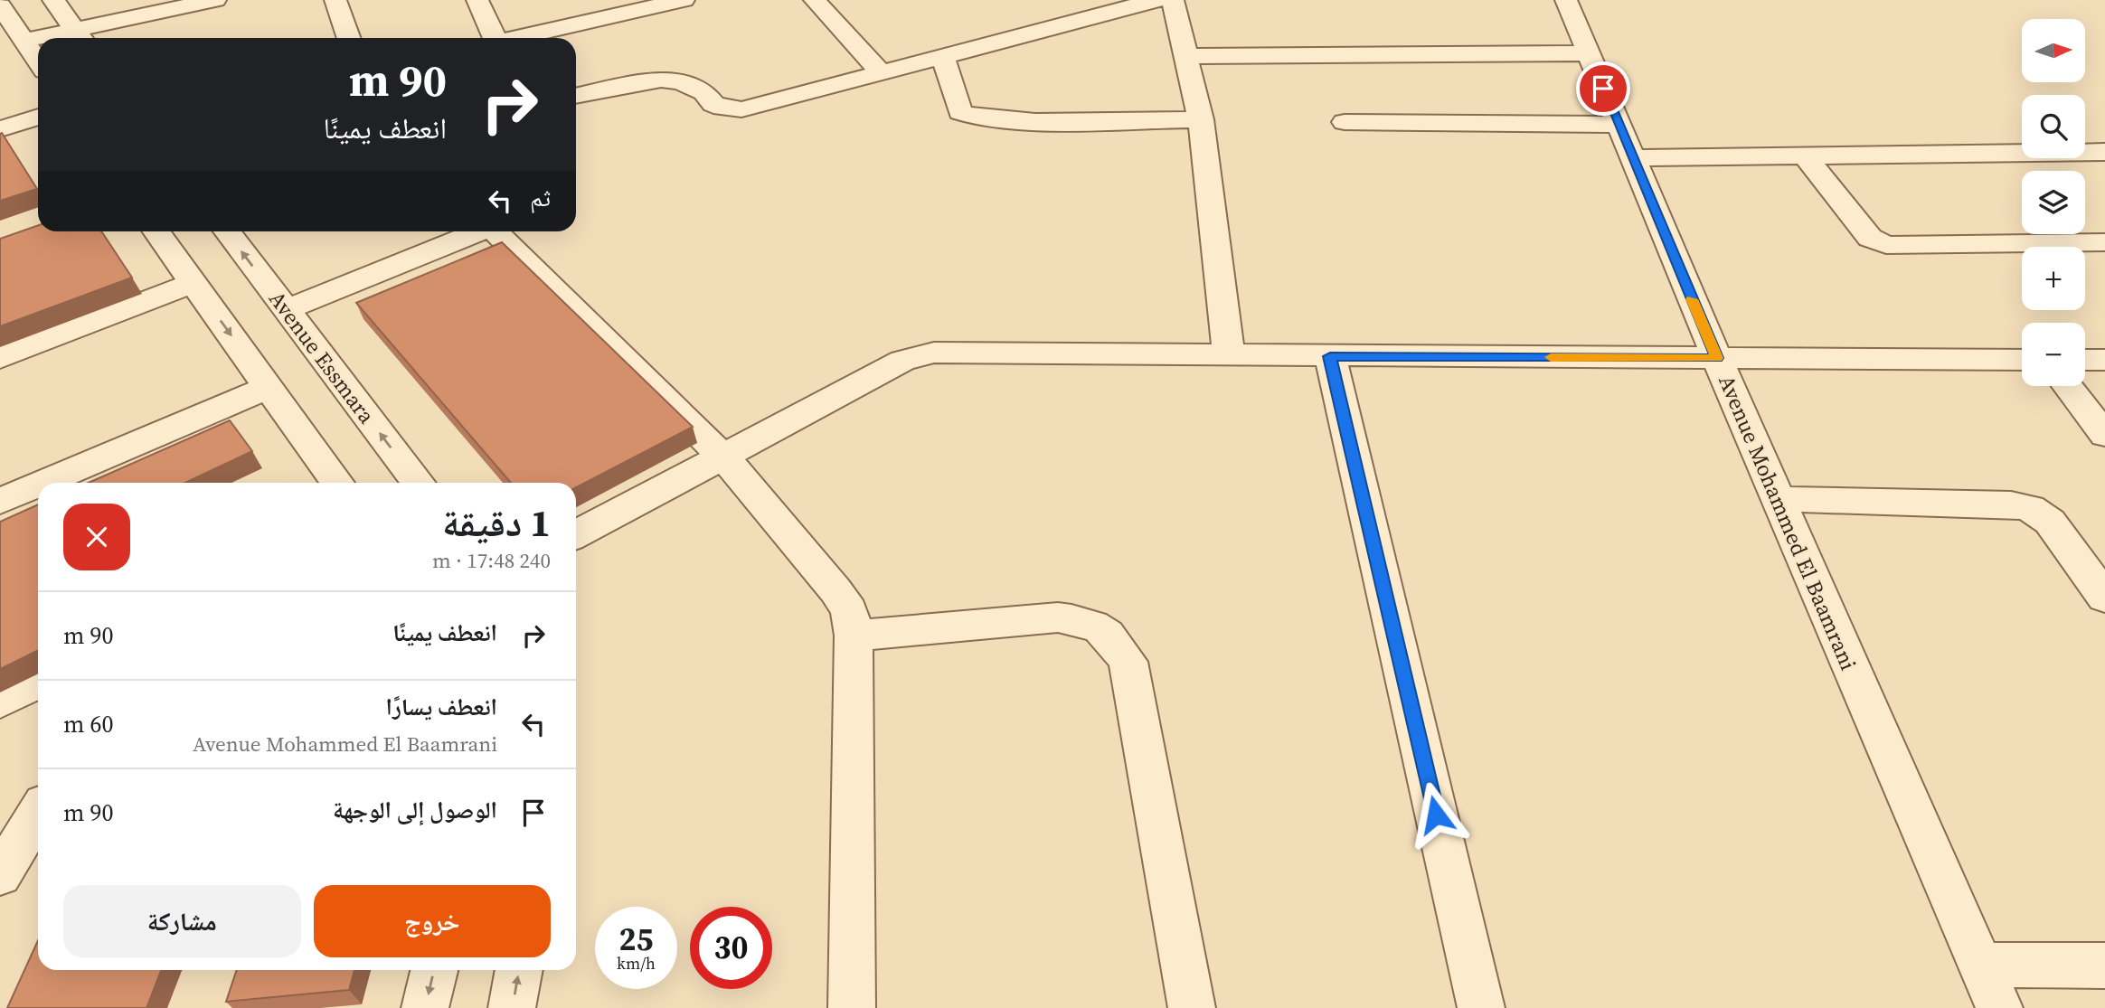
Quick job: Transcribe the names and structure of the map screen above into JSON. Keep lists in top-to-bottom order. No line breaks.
{"streets":{"street":["Avenue Essmara","Avenue Mohammed El Baamrani"]},"north":"right","page":{"map_buttons":["+","−"],"turn":["90 m","انعطف يمينًا"],"then":"ثم","heading":["1 دقيقة","240 m · 17:48"],"list":[{"name":"انعطف يمينًا","value":"90 m"},{"name":"انعطف يسارًا","note":"Avenue Mohammed El Baamrani","value":"60 m"},{"name":"الوصول إلى الوجهة","value":"90 m"}],"buttons":["خروج","مشاركة"],"speed":"25 km/h","limit":"30"}}
